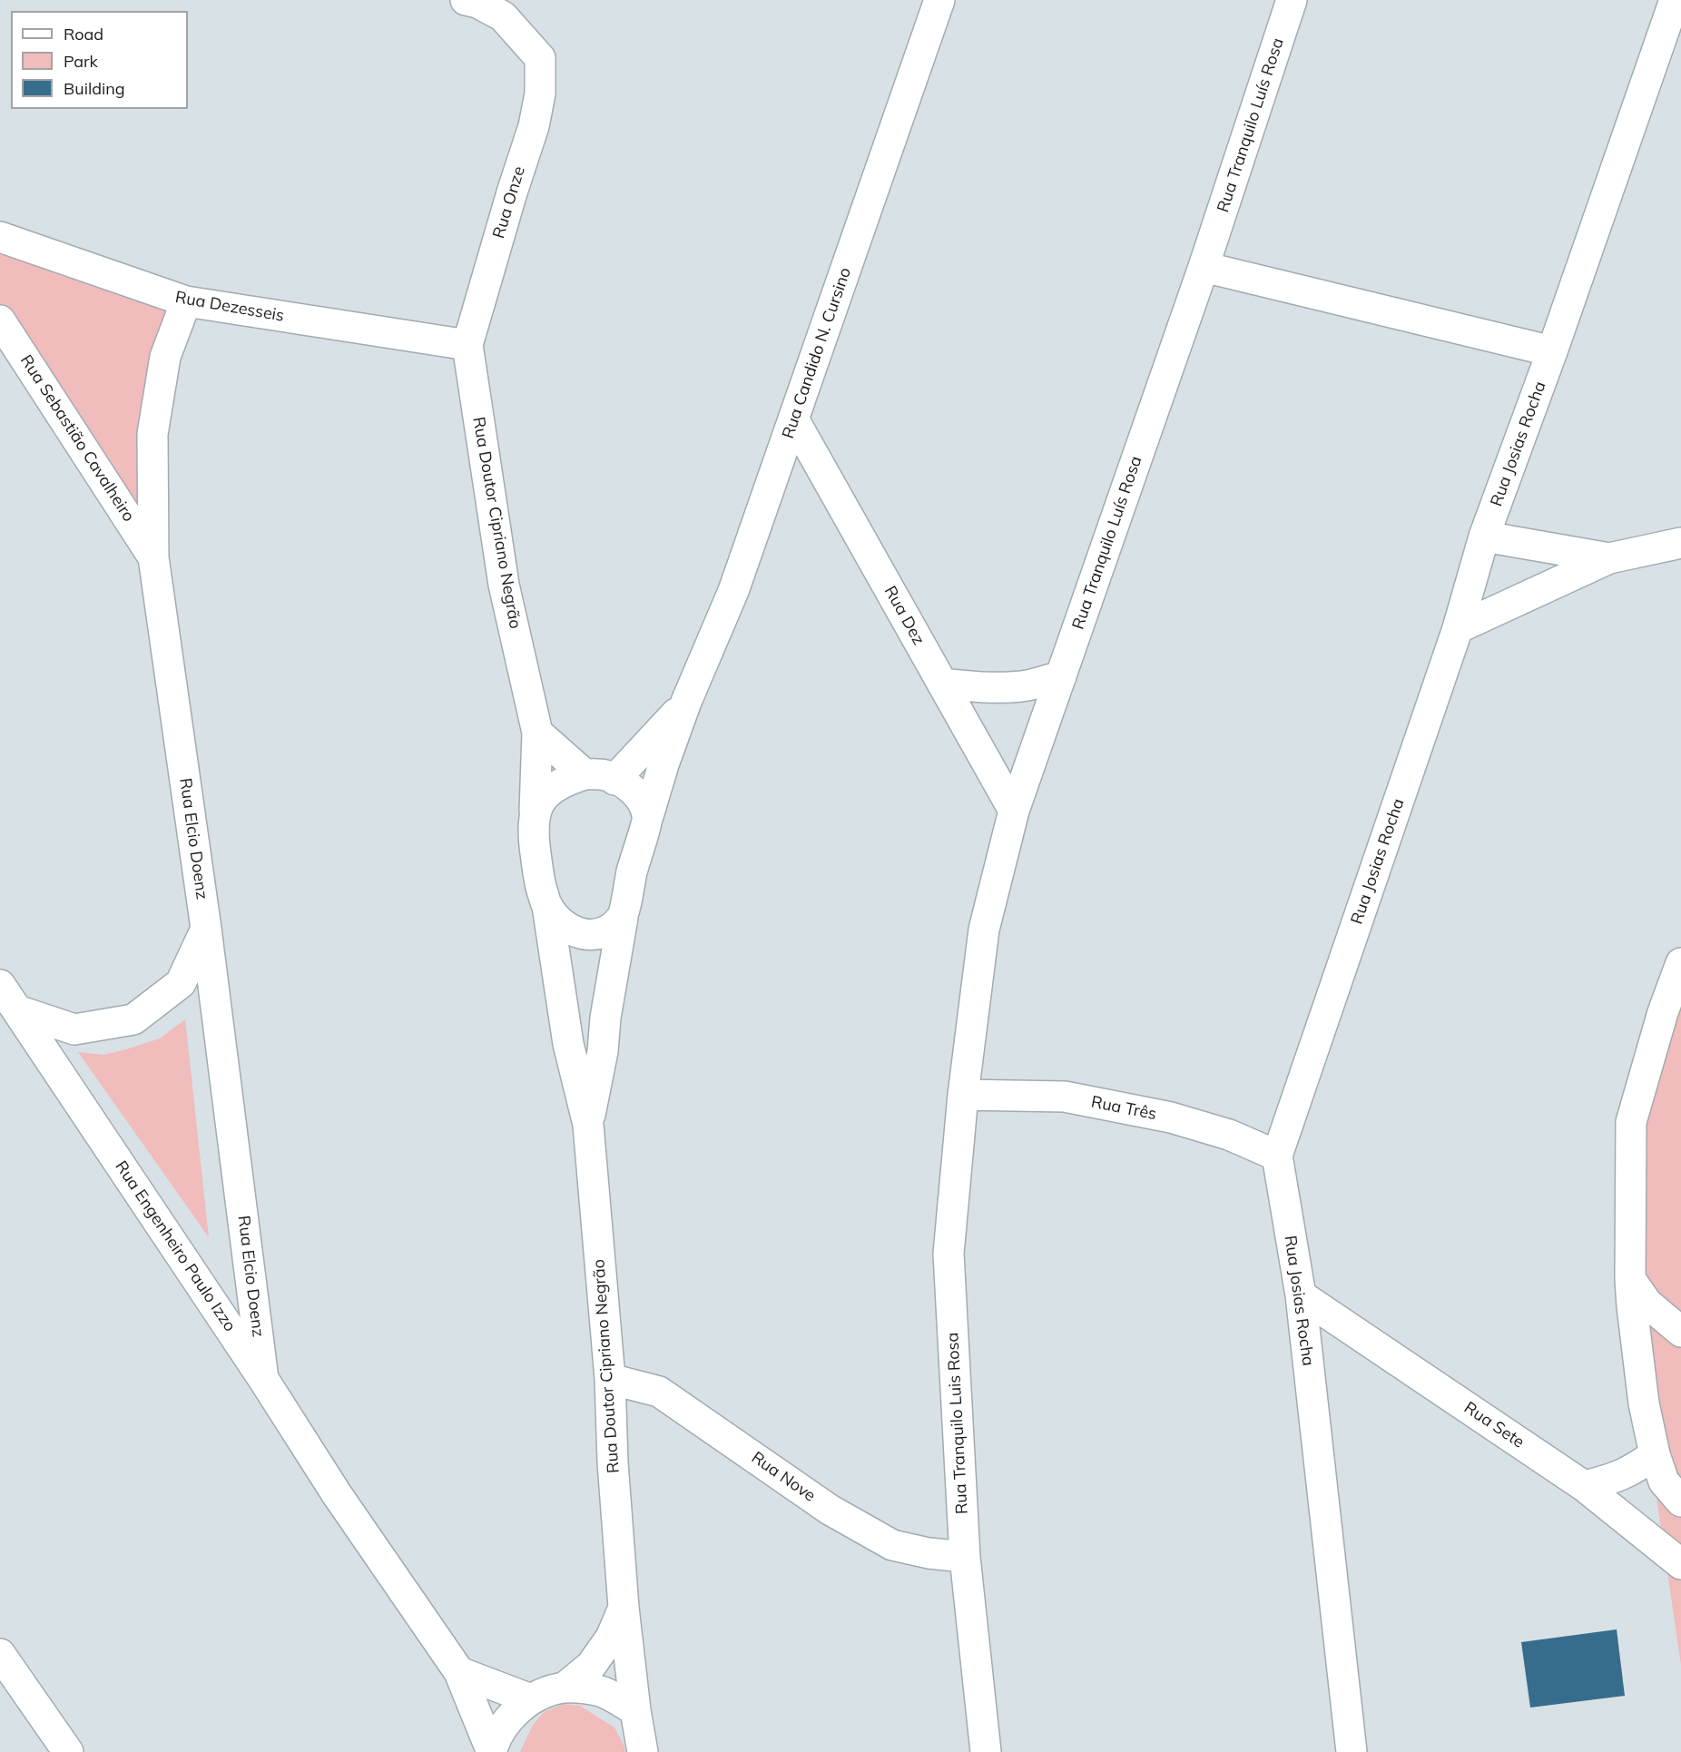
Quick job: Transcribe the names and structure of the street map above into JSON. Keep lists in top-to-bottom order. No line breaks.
{"streets":{"street":["Rua Tranquilo Luís Rosa","Rua Onze","Rua Dezesseis","Rua Candido N. Cursino","Rua Sebastião Cavalheiro","Rua Josias Rocha","Rua Doutor Cipriano Negrão","Rua Dez","Rua Elcio Doenz","Rua Três","Rua Engenheiro Paulo Izzo","Rua Tranquilo Luis Rosa","Rua Sete","Rua Nove"]},"crossings":[["Rua Tranquilo Luís Rosa","Rua Dez"],["Rua Tranquilo Luís Rosa","Rua Três"],["Rua Tranquilo Luís Rosa","Rua Tranquilo Luis Rosa"],["Rua Onze","Rua Dezesseis"],["Rua Onze","Rua Doutor Cipriano Negrão"],["Rua Dezesseis","Rua Doutor Cipriano Negrão"],["Rua Dezesseis","Rua Elcio Doenz"],["Rua Candido N. Cursino","Rua Doutor Cipriano Negrão"],["Rua Candido N. Cursino","Rua Dez"],["Rua Sebastião Cavalheiro","Rua Elcio Doenz"],["Rua Josias Rocha","Rua Três"],["Rua Josias Rocha","Rua Sete"],["Rua Doutor Cipriano Negrão","Rua Nove"],["Rua Elcio Doenz","Rua Engenheiro Paulo Izzo"],["Rua Três","Rua Tranquilo Luis Rosa"],["Rua Tranquilo Luis Rosa","Rua Nove"]],"legend":["Road","Park","Building"]}
